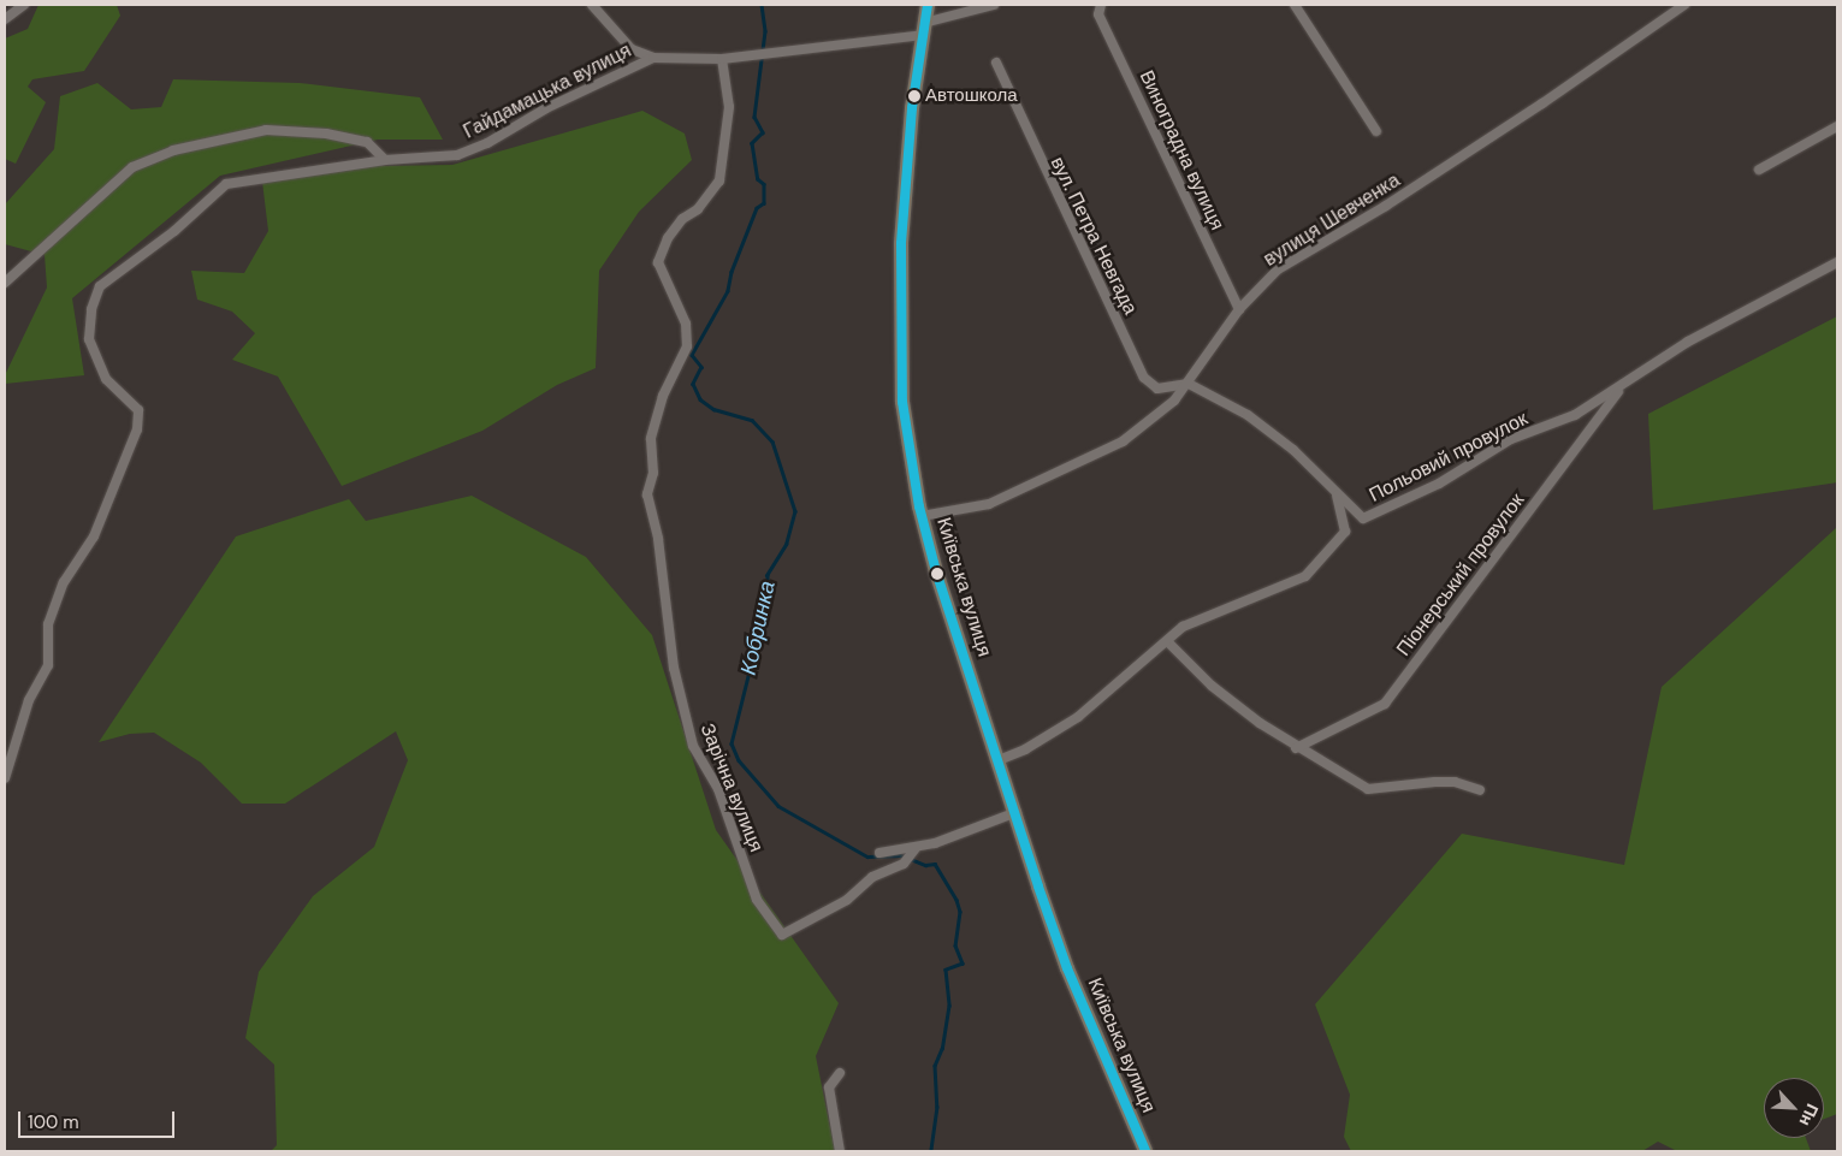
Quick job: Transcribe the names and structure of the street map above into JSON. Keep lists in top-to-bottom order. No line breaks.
{"streets":{"main road":["Київська вулиця"],"street":["Гайдамацька вулиця","Виноградна вулиця","вулиця Шевченка","вул. Петра Невгада","Польовий провулок","Піонерський провулок","Зарічна вулиця"]},"crossings":[["Гайдамацька вулиця","Київська вулиця"],["Гайдамацька вулиця","Зарічна вулиця"],["Виноградна вулиця","вулиця Шевченка"],["вулиця Шевченка","вул. Петра Невгада"],["вулиця Шевченка","Польовий провулок"],["вулиця Шевченка","Київська вулиця"],["вул. Петра Невгада","Польовий провулок"],["Польовий провулок","Піонерський провулок"]],"water":["Кобринка"],"places":["Автошкола"],"scale_bar":"100 m","north":"bottom right"}
